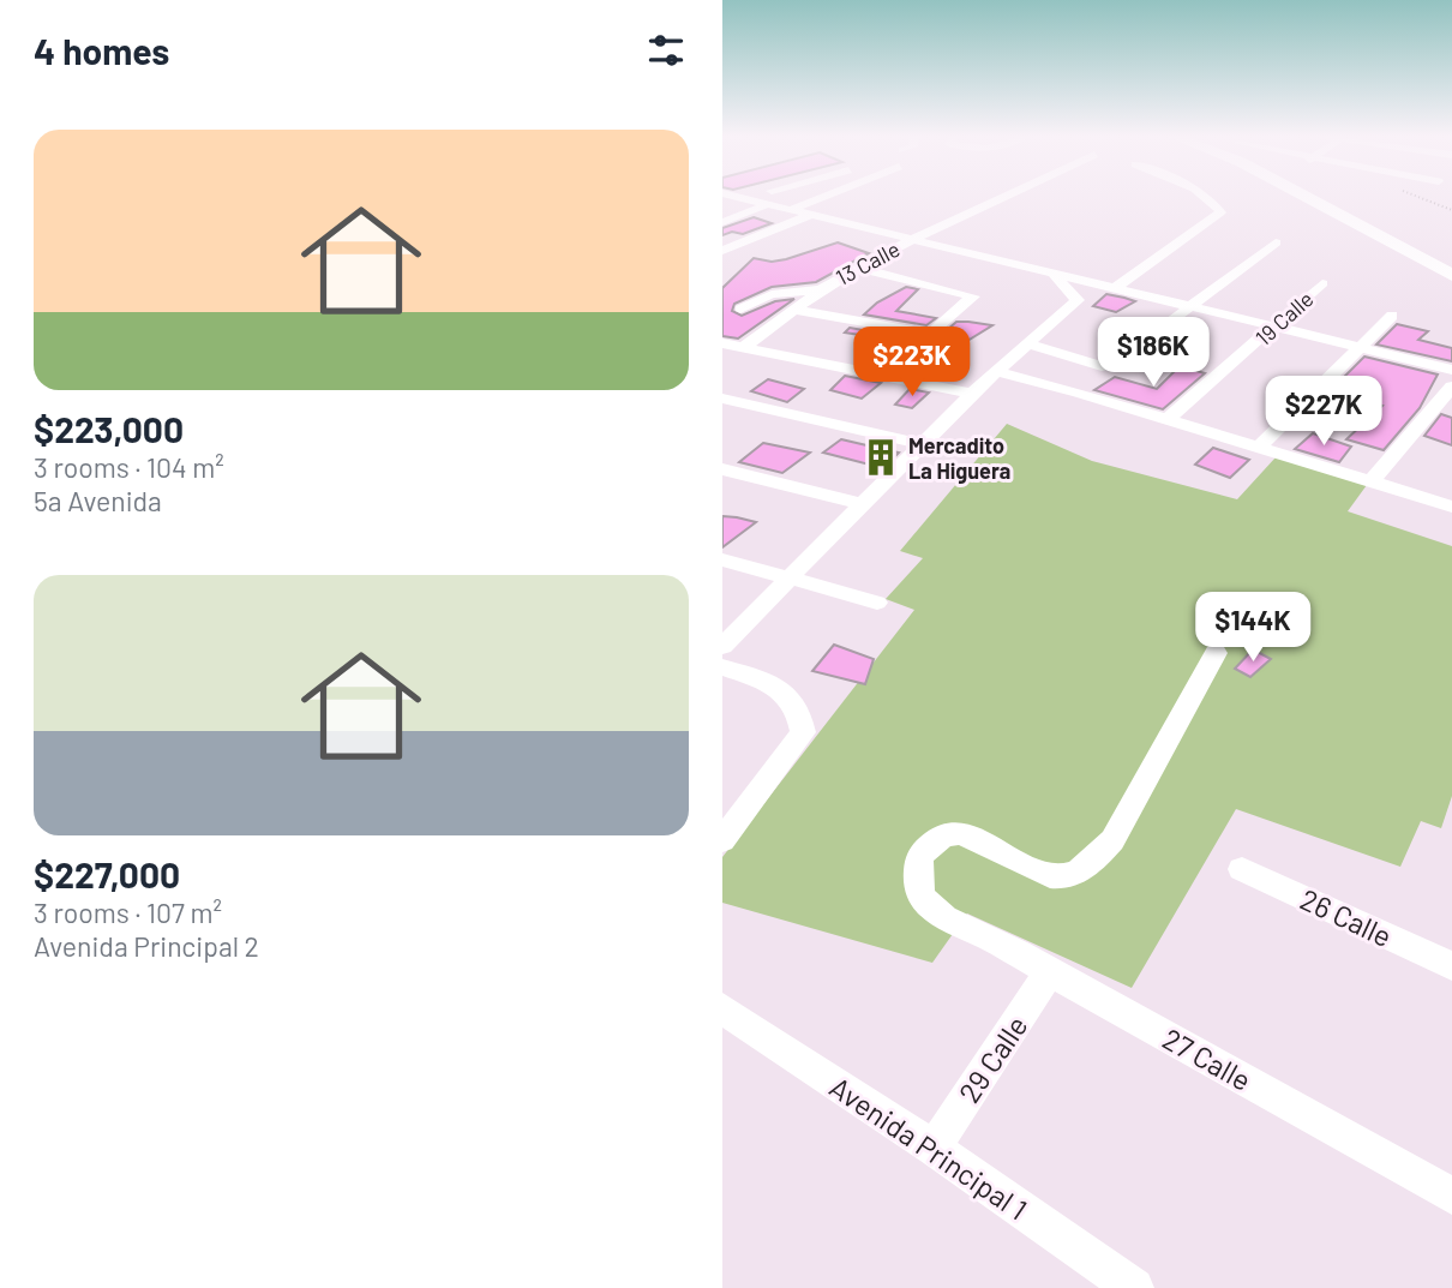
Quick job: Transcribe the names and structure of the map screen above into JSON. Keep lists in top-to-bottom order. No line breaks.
{"streets":{"street":["13 Calle","19 Calle","26 Calle","29 Calle","27 Calle","Avenida Principal 1"]},"crossings":[["29 Calle","27 Calle"],["29 Calle","Avenida Principal 1"]],"places":{"building":["Mercadito La Higuera"]},"page":{"heading":"4 homes","list":[{"name":"$223,000","note":"3 rooms · 104 m² · 5a Avenida"},{"name":"$227,000","note":"3 rooms · 107 m² · Avenida Principal 2"}],"price":["$186K","$223K","$227K","$144K"]}}
